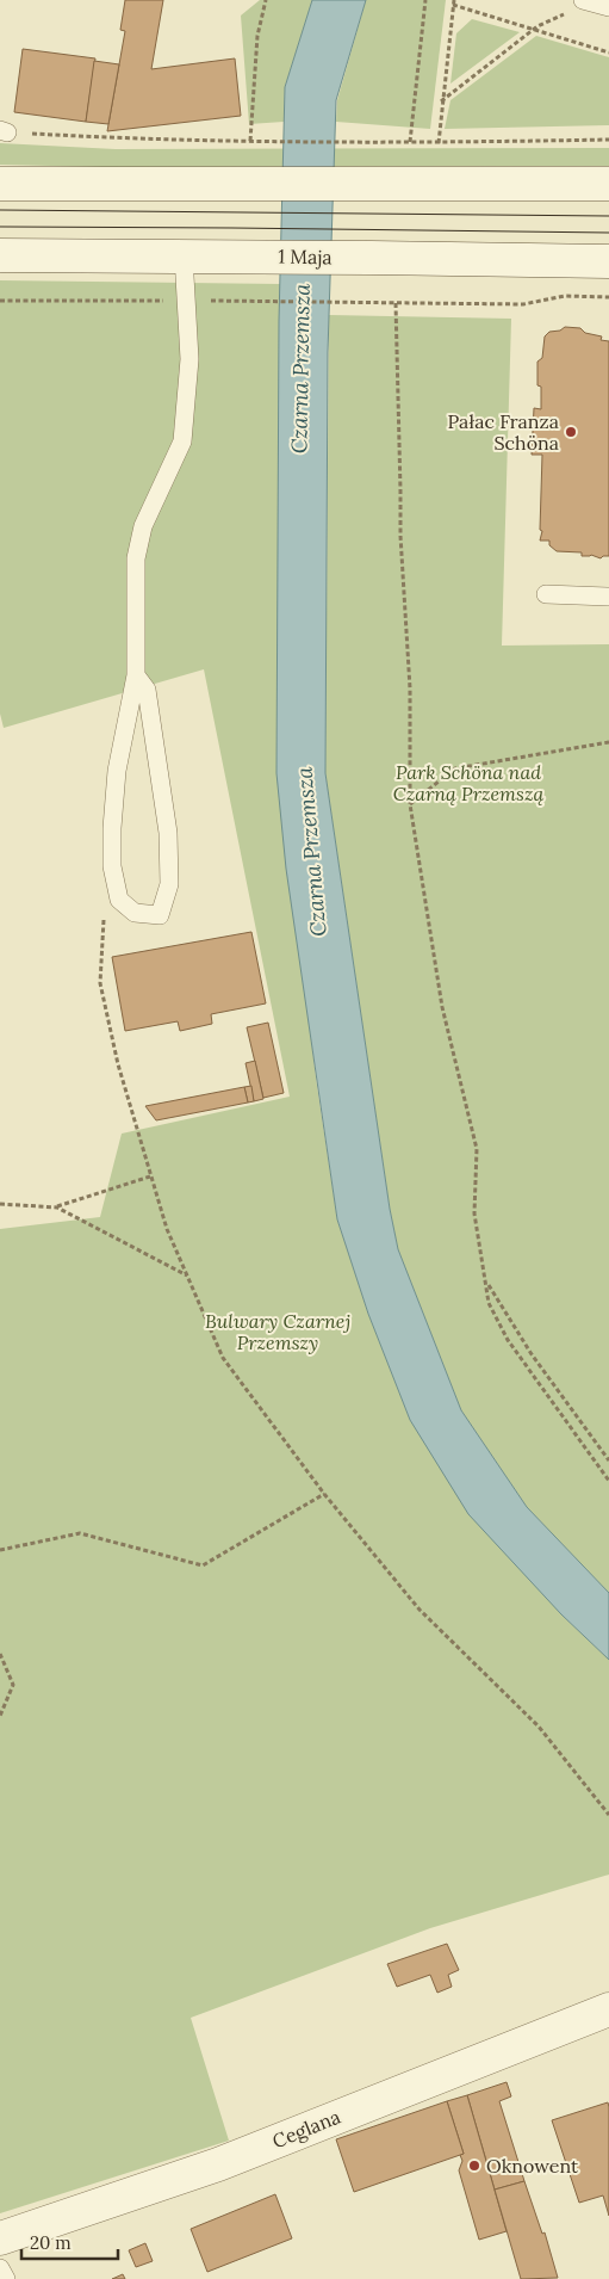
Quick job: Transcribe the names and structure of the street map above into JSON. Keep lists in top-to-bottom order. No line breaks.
{"streets":{"main road":["1 Maja","Ceglana"]},"water":["Czarna Przemsza"],"parks":["Park Schöna nad Czarną Przemszą","Bulwary Czarnej Przemszy"],"places":["Pałac Franza Schöna","Oknowent"],"scale_bar":"20 m"}
